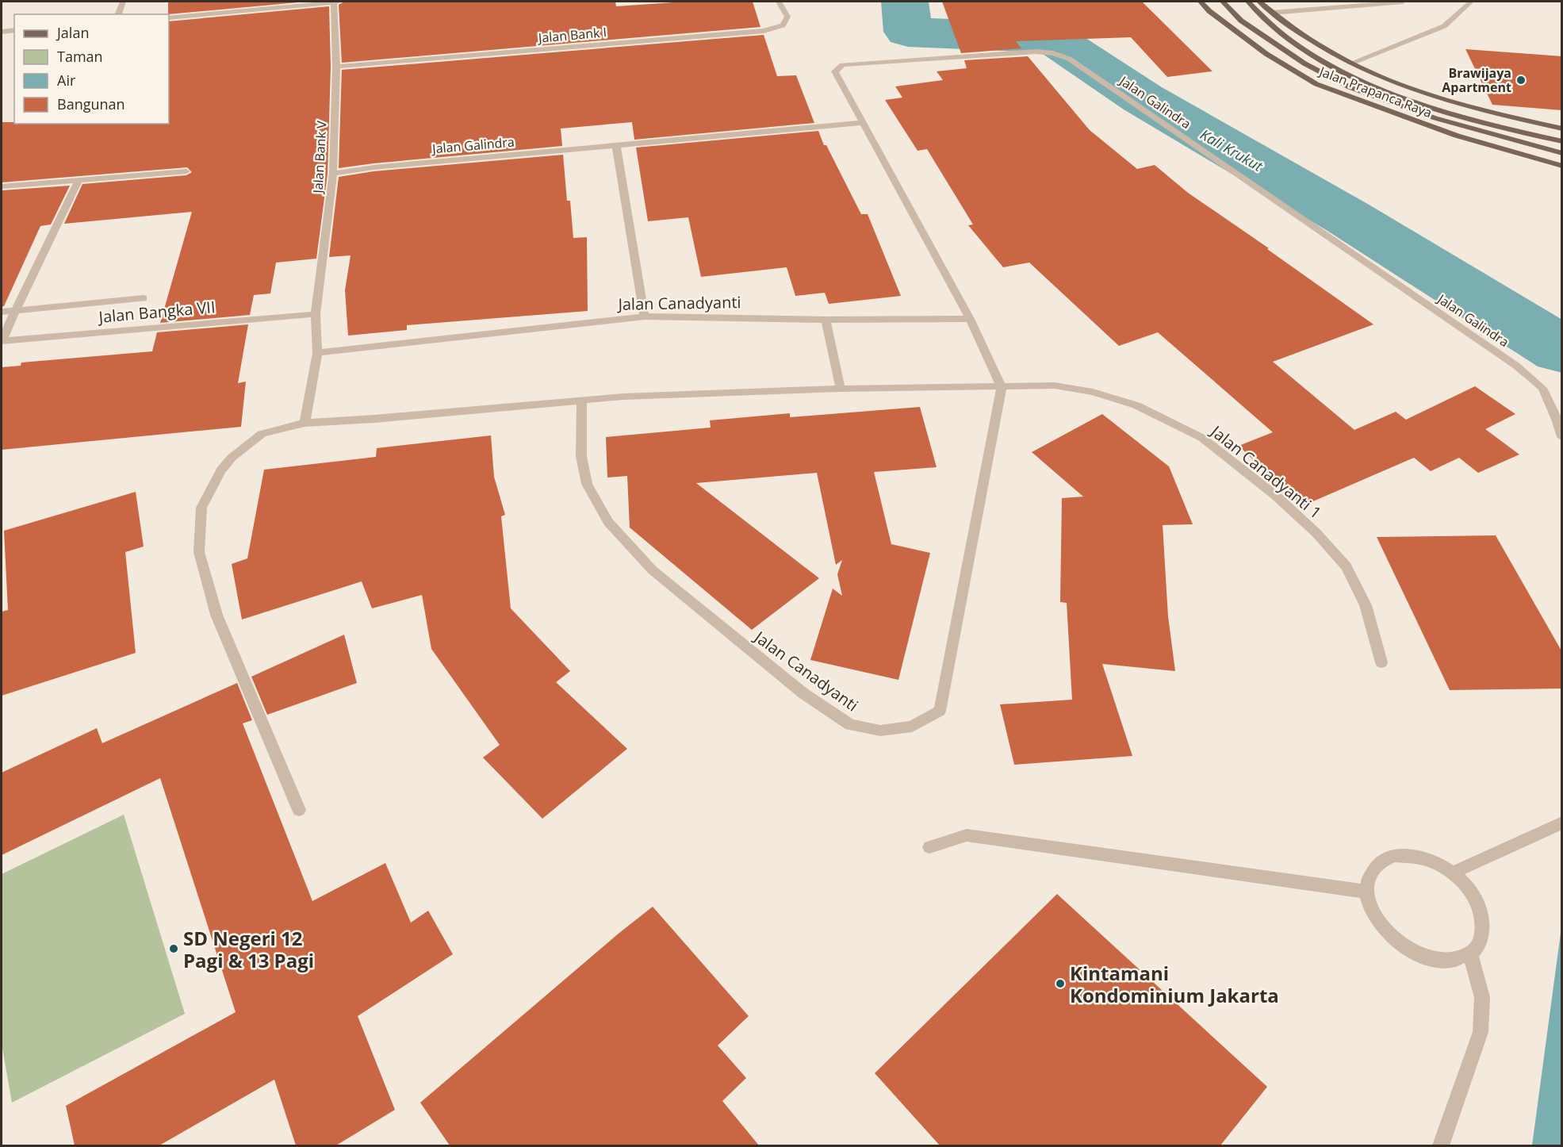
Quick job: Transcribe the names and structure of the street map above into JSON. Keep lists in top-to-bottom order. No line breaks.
{"streets":{"main road":["Jalan Prapanca Raya"],"street":["Jalan Bank I","Jalan Galindra","Jalan Bank V","Jalan Canadyanti","Jalan Bangka VII","Jalan Canadyanti 1"]},"crossings":[["Jalan Bank I","Jalan Bank V"],["Jalan Galindra","Jalan Bank V"],["Jalan Galindra","Jalan Canadyanti"],["Jalan Bank V","Jalan Bangka VII"],["Jalan Canadyanti","Jalan Canadyanti 1"]],"water":["Kali Krukut"],"places":["Brawijaya Apartment","SD Negeri 12 Pagi & 13 Pagi","Kintamani Kondominium Jakarta"],"legend":["Jalan","Taman","Air","Bangunan"]}
